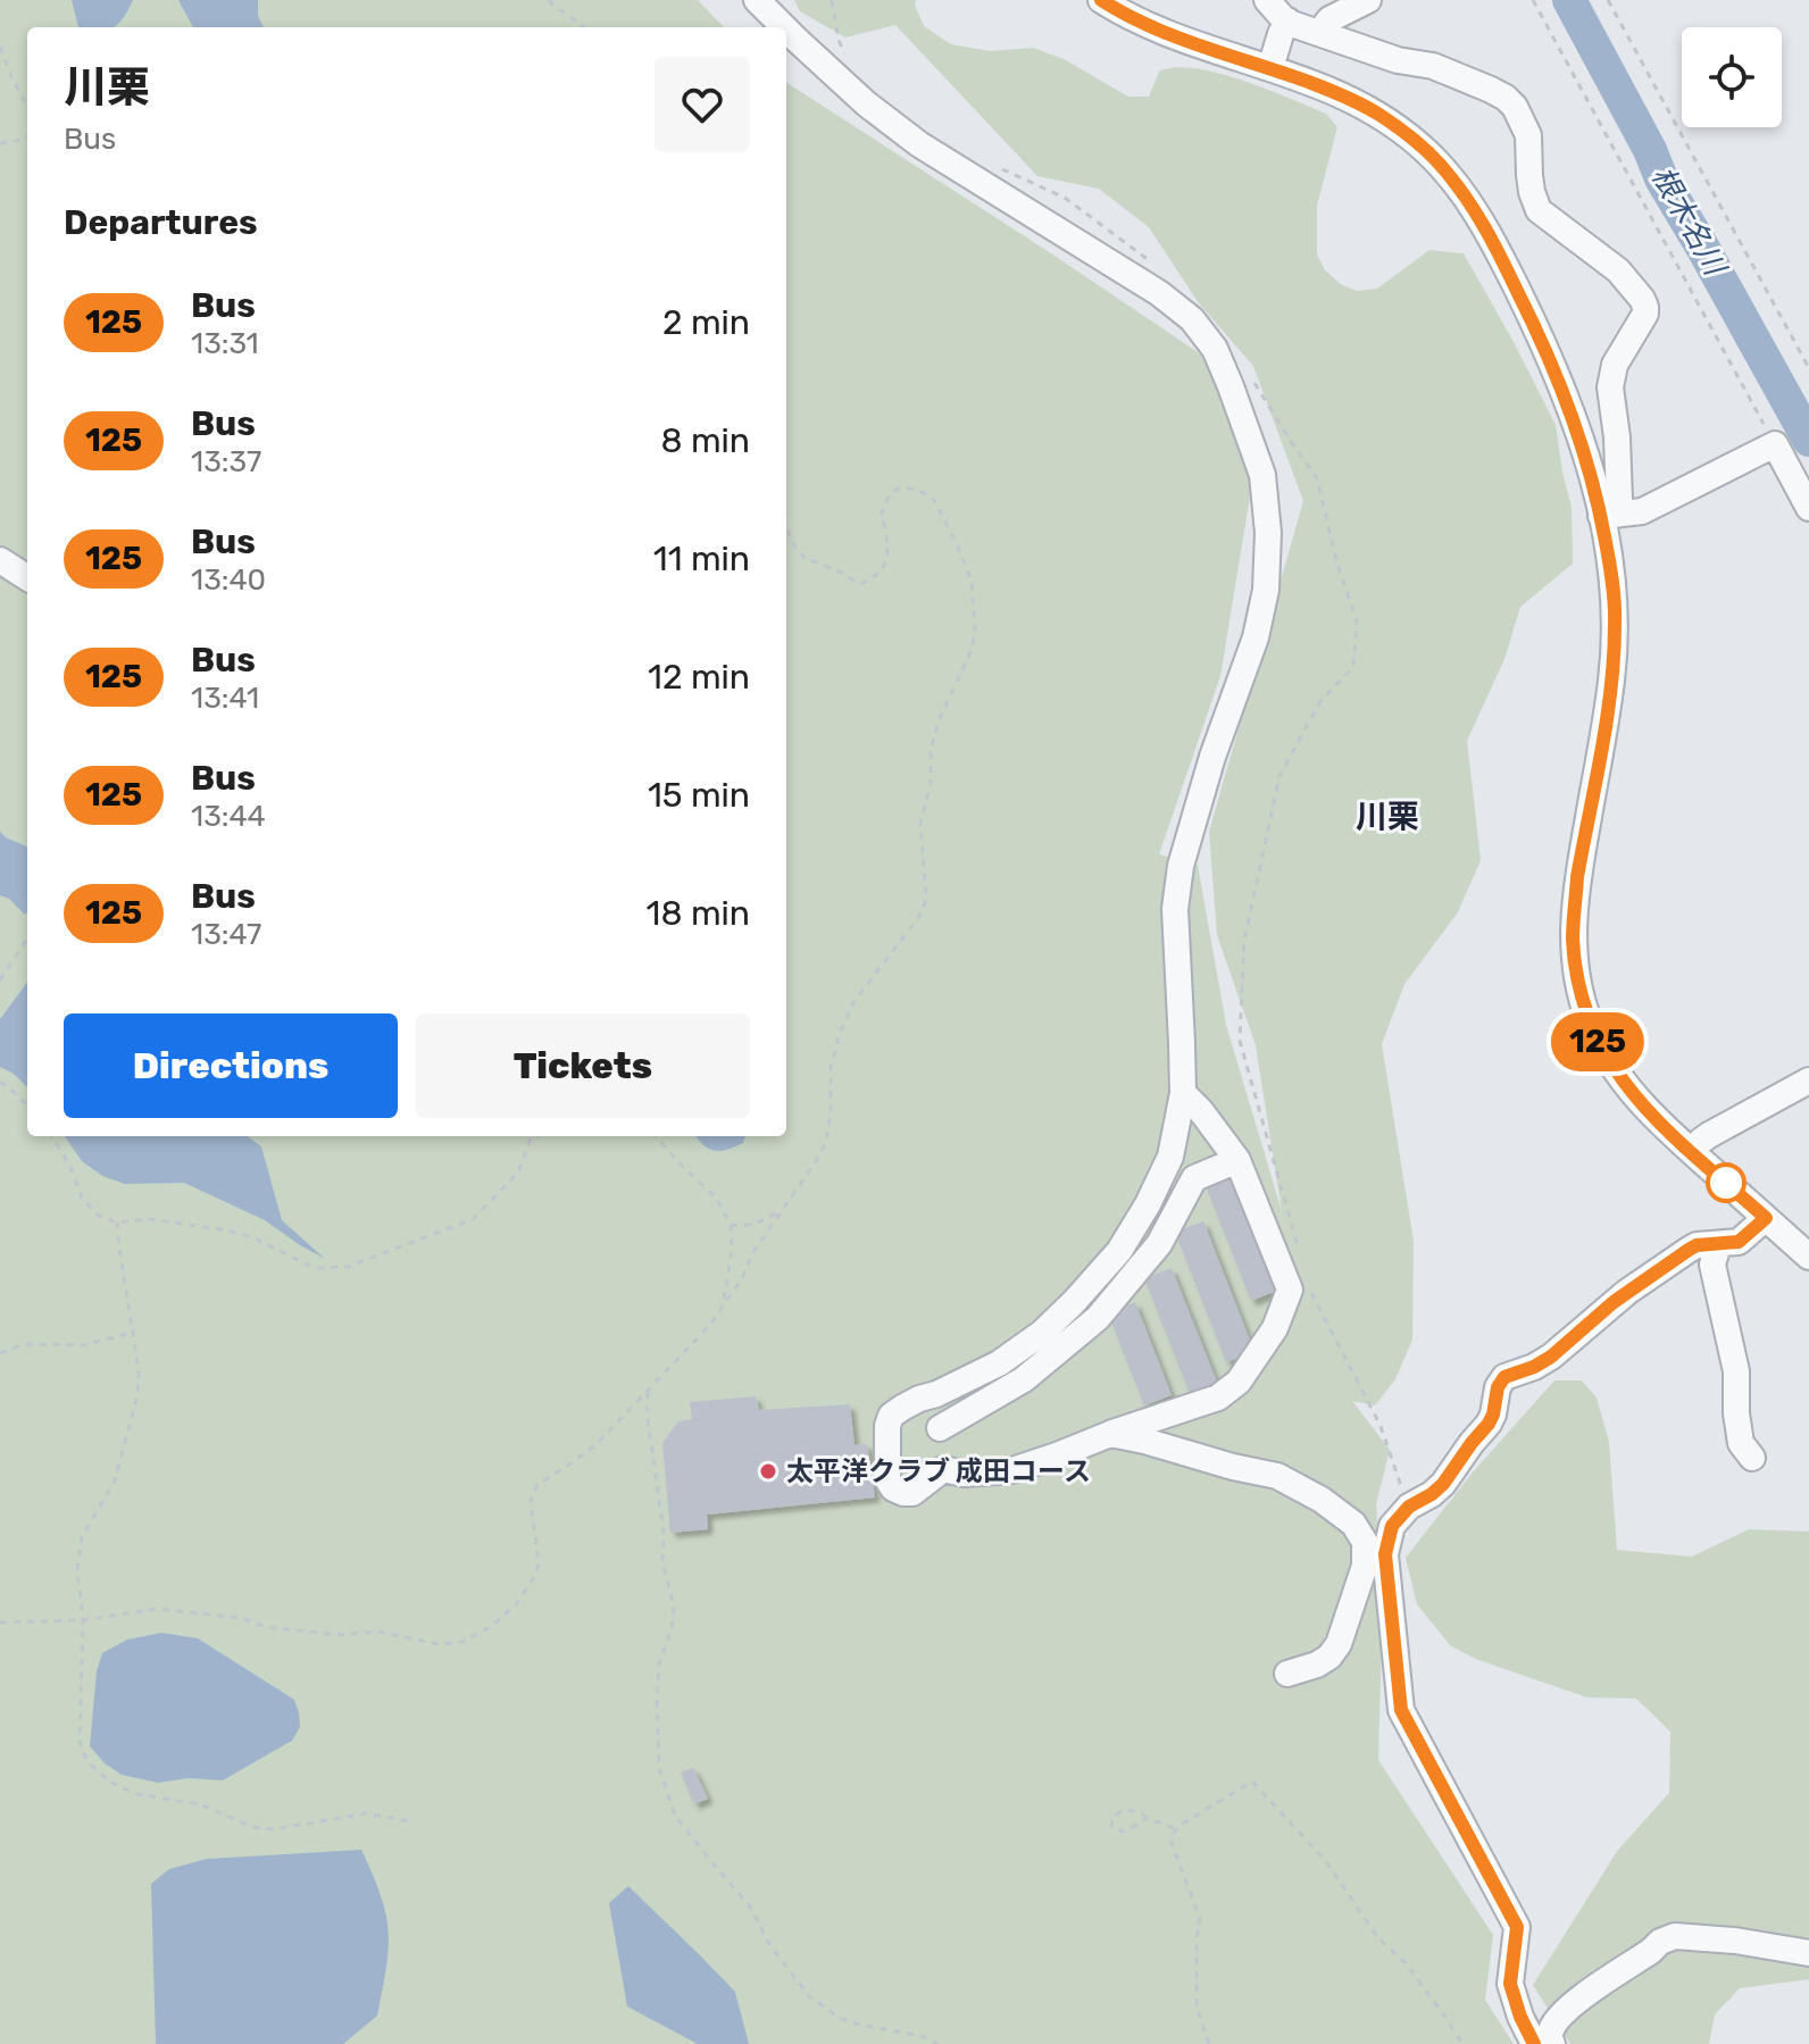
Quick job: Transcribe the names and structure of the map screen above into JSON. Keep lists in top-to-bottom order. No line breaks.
{"districts":["川栗"],"water":["根木名川"],"places":["太平洋クラブ 成田コース"],"lines":["bus line 125"],"page":{"on_map":"125","heading":[["川栗","Bus"],"Departures"],"list":[{"mark":"125","name":"Bus","note":"13:31","value":"2 min"},{"mark":"125","name":"Bus","note":"13:37","value":"8 min"},{"mark":"125","name":"Bus","note":"13:40","value":"11 min"},{"mark":"125","name":"Bus","note":"13:41","value":"12 min"},{"mark":"125","name":"Bus","note":"13:44","value":"15 min"},{"mark":"125","name":"Bus","note":"13:47","value":"18 min"}],"buttons":["Directions","Tickets"]}}
